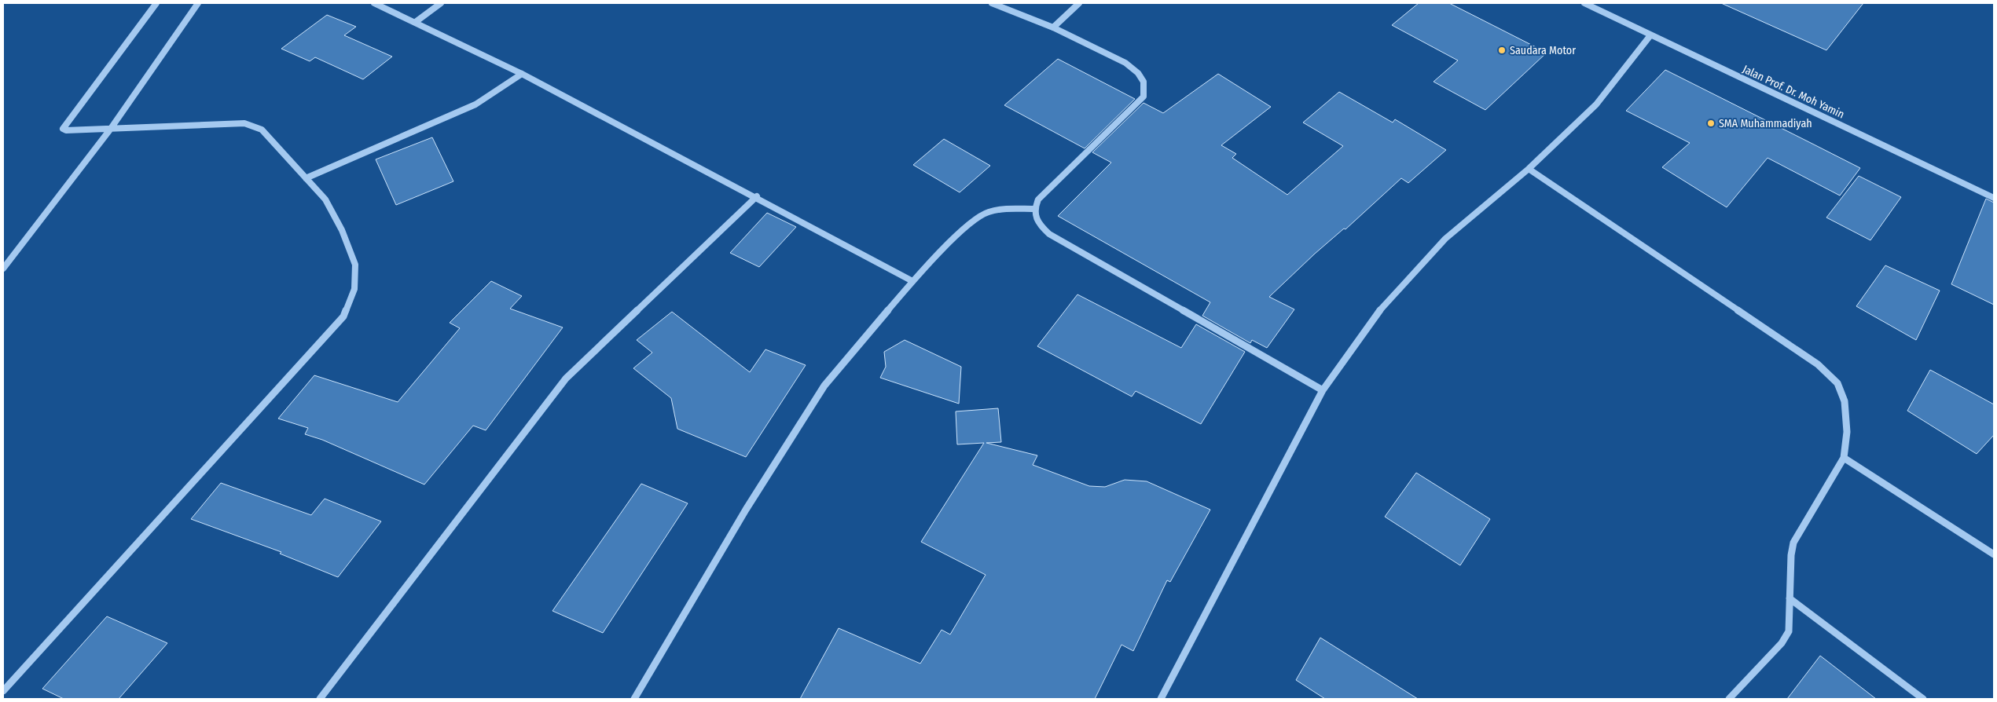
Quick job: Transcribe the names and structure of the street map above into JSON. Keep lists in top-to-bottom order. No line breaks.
{"streets":{"street":["Jalan Prof. Dr. Moh Yamin"]},"places":["Saudara Motor","SMA Muhammadiyah"]}
